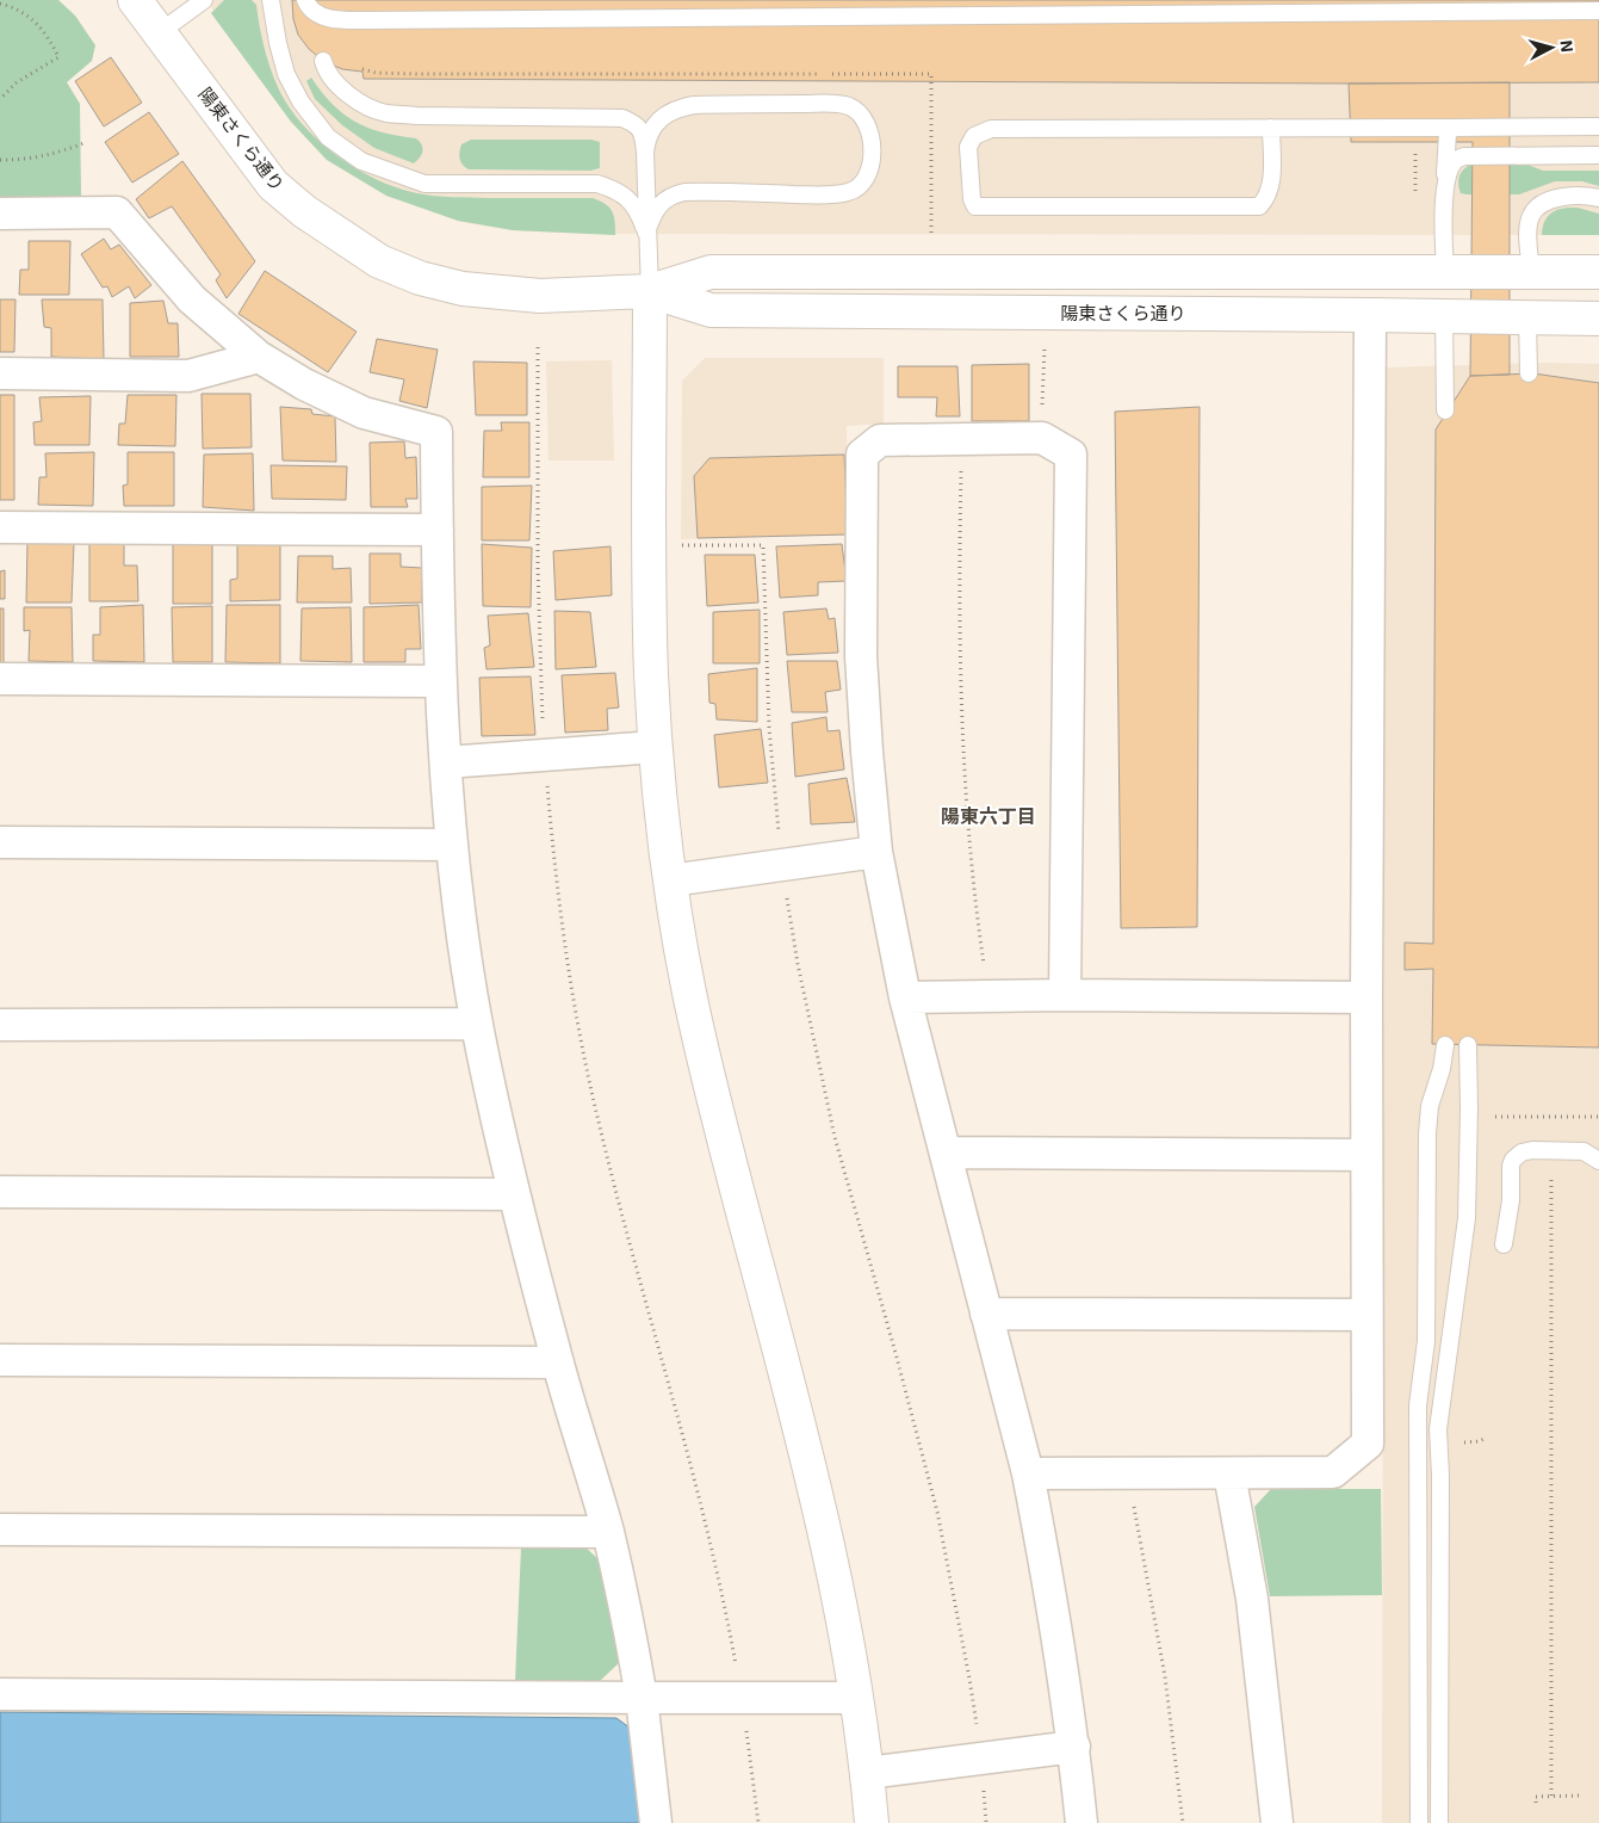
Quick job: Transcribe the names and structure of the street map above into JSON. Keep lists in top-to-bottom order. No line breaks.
{"streets":{"street":["陽東さくら通り"]},"districts":["陽東六丁目"],"north":"right"}
